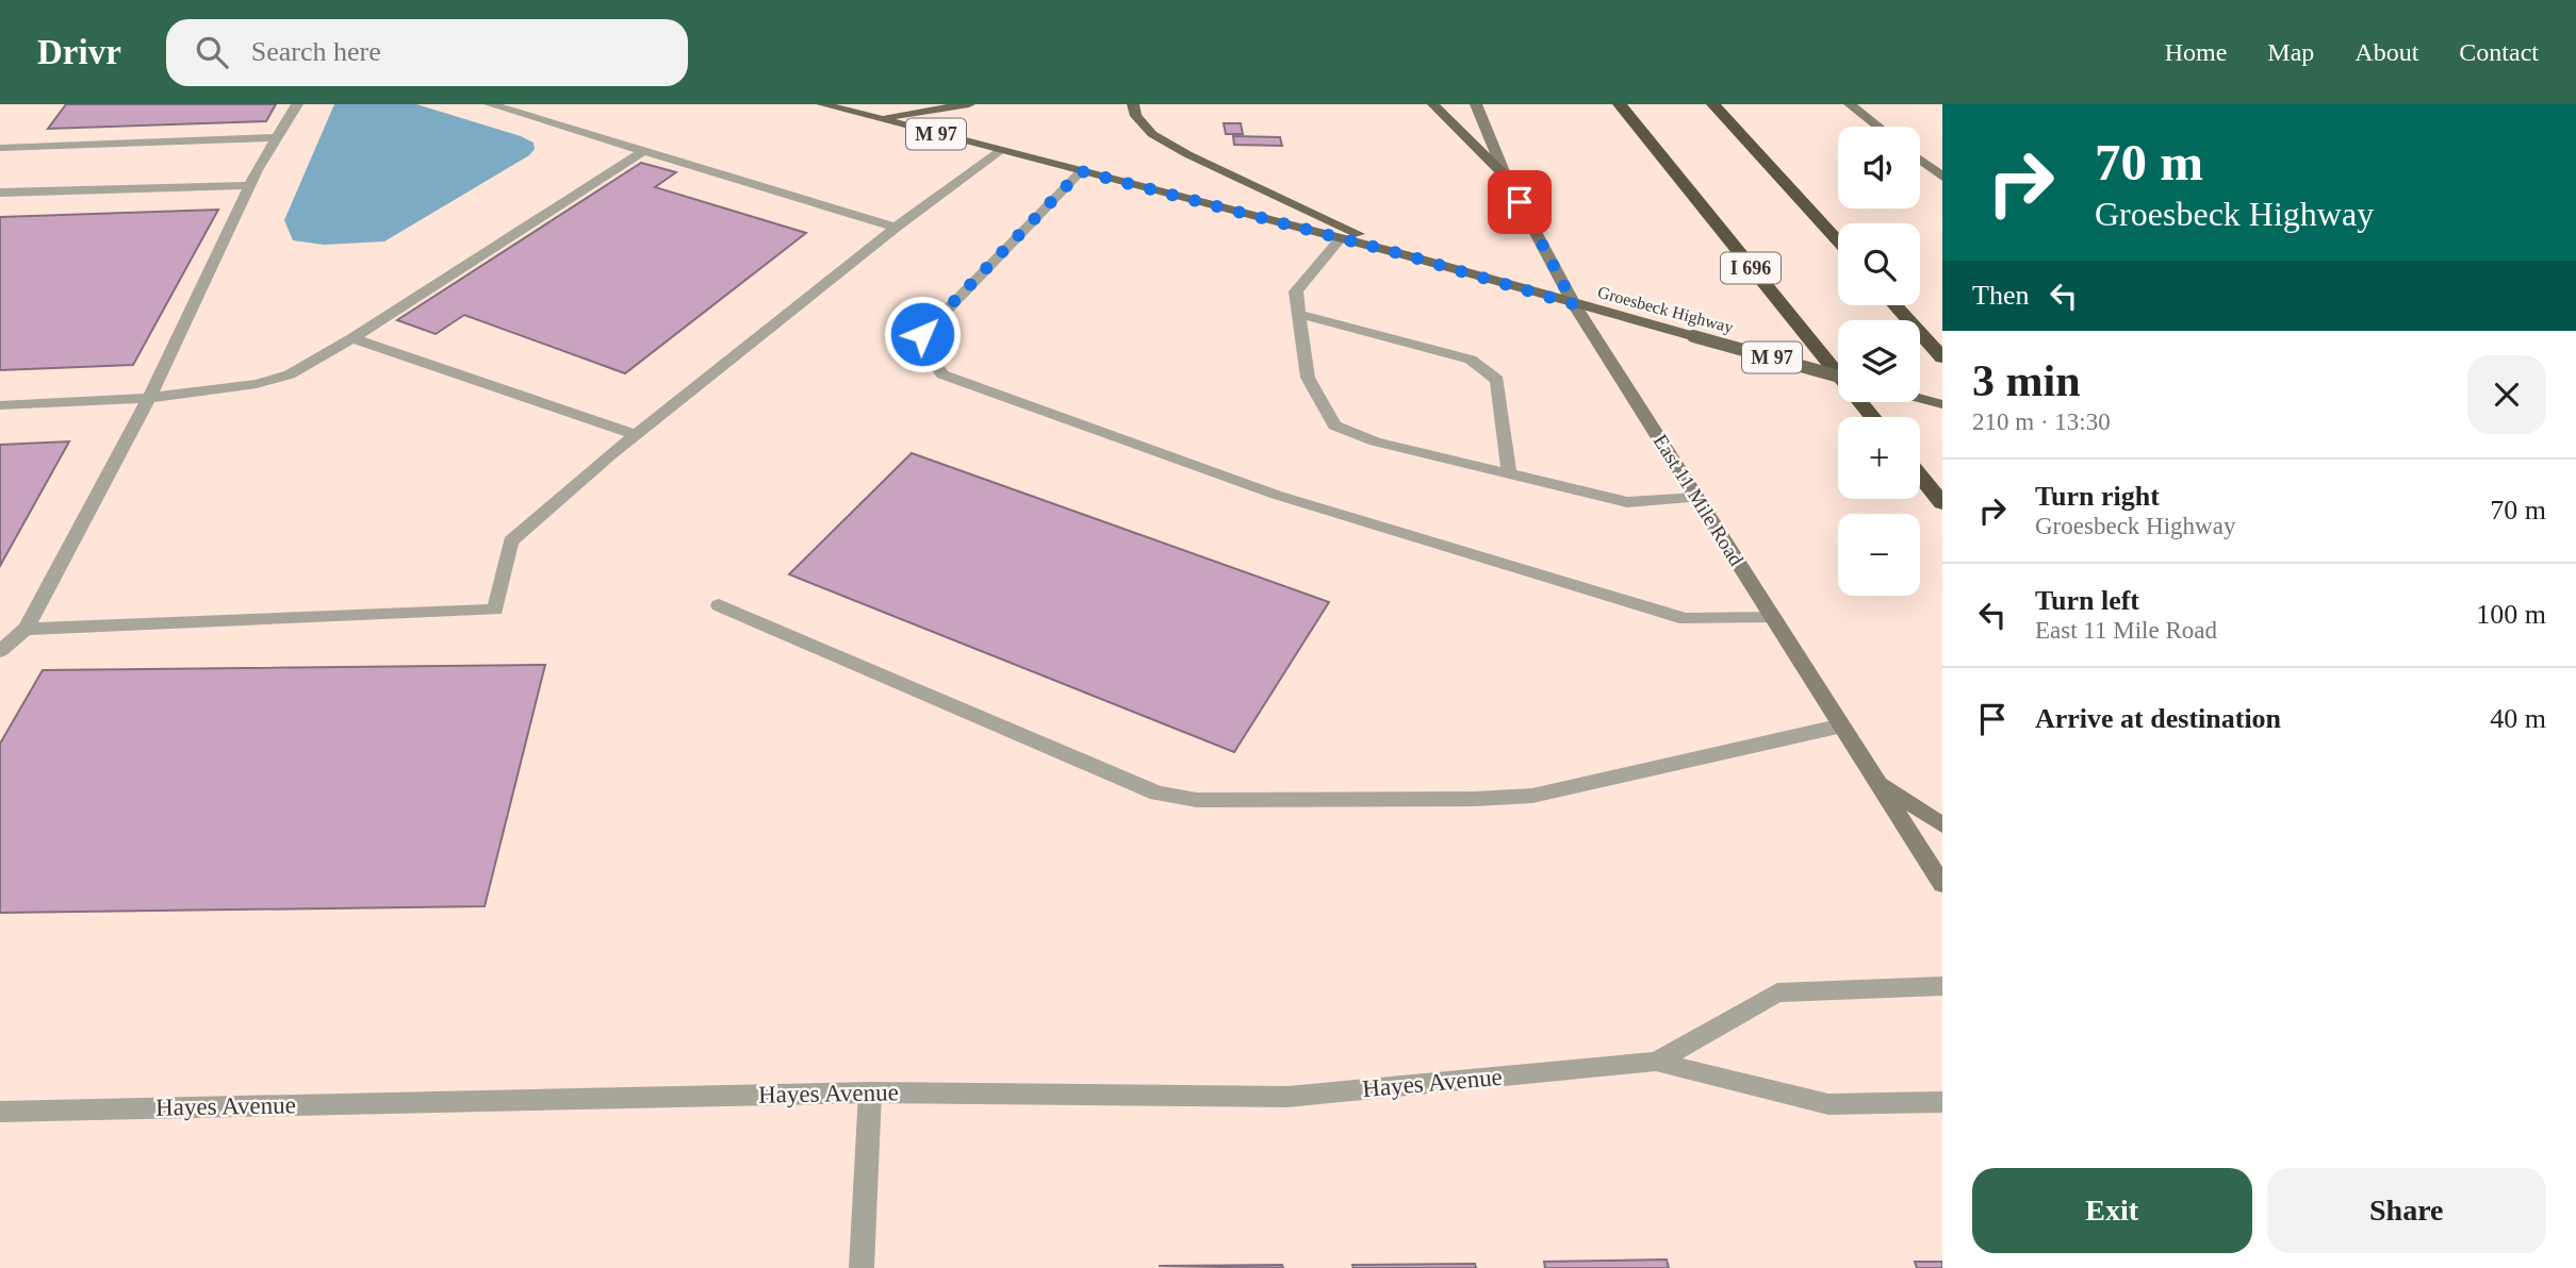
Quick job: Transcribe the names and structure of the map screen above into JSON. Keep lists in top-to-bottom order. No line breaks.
{"streets":{"highway":["I 696"],"main road":["M 97","Groesbeck Highway","East 11 Mile Road"],"street":["Hayes Avenue"]},"crossings":[["Groesbeck Highway","East 11 Mile Road"]],"page":{"header":"Drivr","search":"Search here","nav":["Home","Map","About","Contact"],"turn":["70 m","Groesbeck Highway"],"map_buttons":["+","−"],"then":"Then","heading":["3 min","210 m · 13:30"],"list":[{"name":"Turn right","note":"Groesbeck Highway","value":"70 m"},{"name":"Turn left","note":"East 11 Mile Road","value":"100 m"},{"name":"Arrive at destination","value":"40 m"}],"buttons":["Exit","Share"]}}
